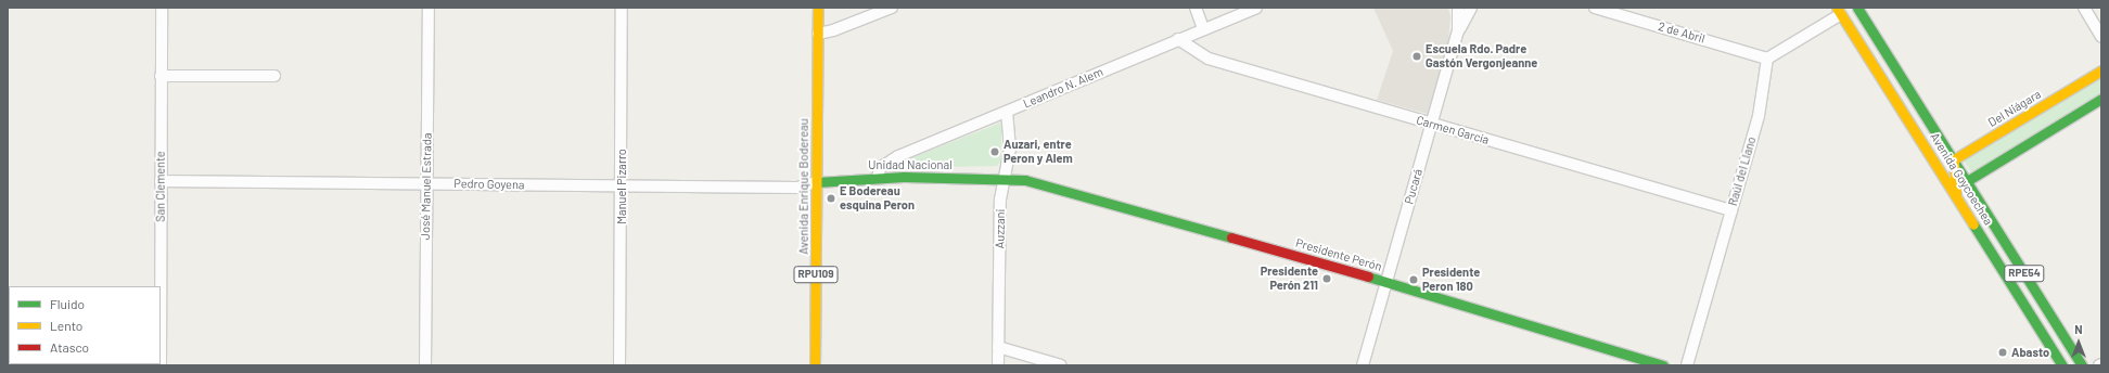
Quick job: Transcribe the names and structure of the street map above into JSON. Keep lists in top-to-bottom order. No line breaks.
{"streets":{"main road":["Del Niágara","Unidad Nacional","Avenida Goycoechea","Avenida Enrique Bodereau","Presidente Perón","RPE54","RPU109"],"street":["2 de Abril","Leandro N. Alem","Carmen García","Raúl del Llano","Pedro Goyena","San Clemente","José Manuel Estrada","Manuel Pizarro","Pucará","Auzzani"]},"crossings":[["2 de Abril","Raúl del Llano"],["Leandro N. Alem","Carmen García"],["Leandro N. Alem","Unidad Nacional"],["Leandro N. Alem","Auzzani"],["Del Niágara","Avenida Goycoechea"],["Carmen García","Raúl del Llano"],["Carmen García","Pucará"],["Unidad Nacional","Pedro Goyena"],["Unidad Nacional","Avenida Enrique Bodereau"],["Unidad Nacional","Auzzani"],["Unidad Nacional","Presidente Perón"],["Pedro Goyena","San Clemente"],["Pedro Goyena","José Manuel Estrada"],["Pedro Goyena","Manuel Pizarro"],["Pedro Goyena","Avenida Enrique Bodereau"],["Pucará","Presidente Perón"],["Auzzani","Presidente Perón"]],"places":["Escuela Rdo. Padre Gastón Vergonjeanne","Auzari, entre Peron y Alem","E Bodereau esquina Peron","Presidente Perón 211","Presidente Peron 180","Abasto"],"legend":["Fluido","Lento","Atasco"],"north":"top"}
